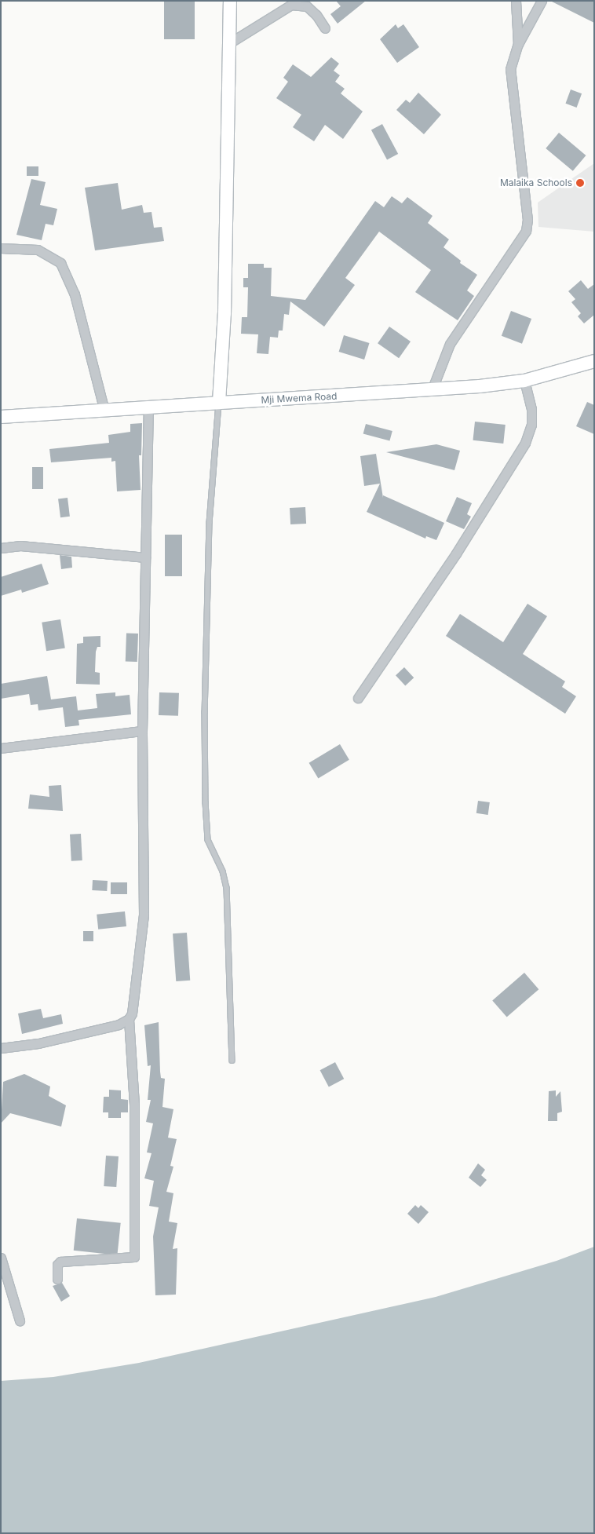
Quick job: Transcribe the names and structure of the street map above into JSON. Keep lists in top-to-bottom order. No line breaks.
{"streets":{"main road":["Mji Mwema Road"]},"places":["Malaika Schools"]}
